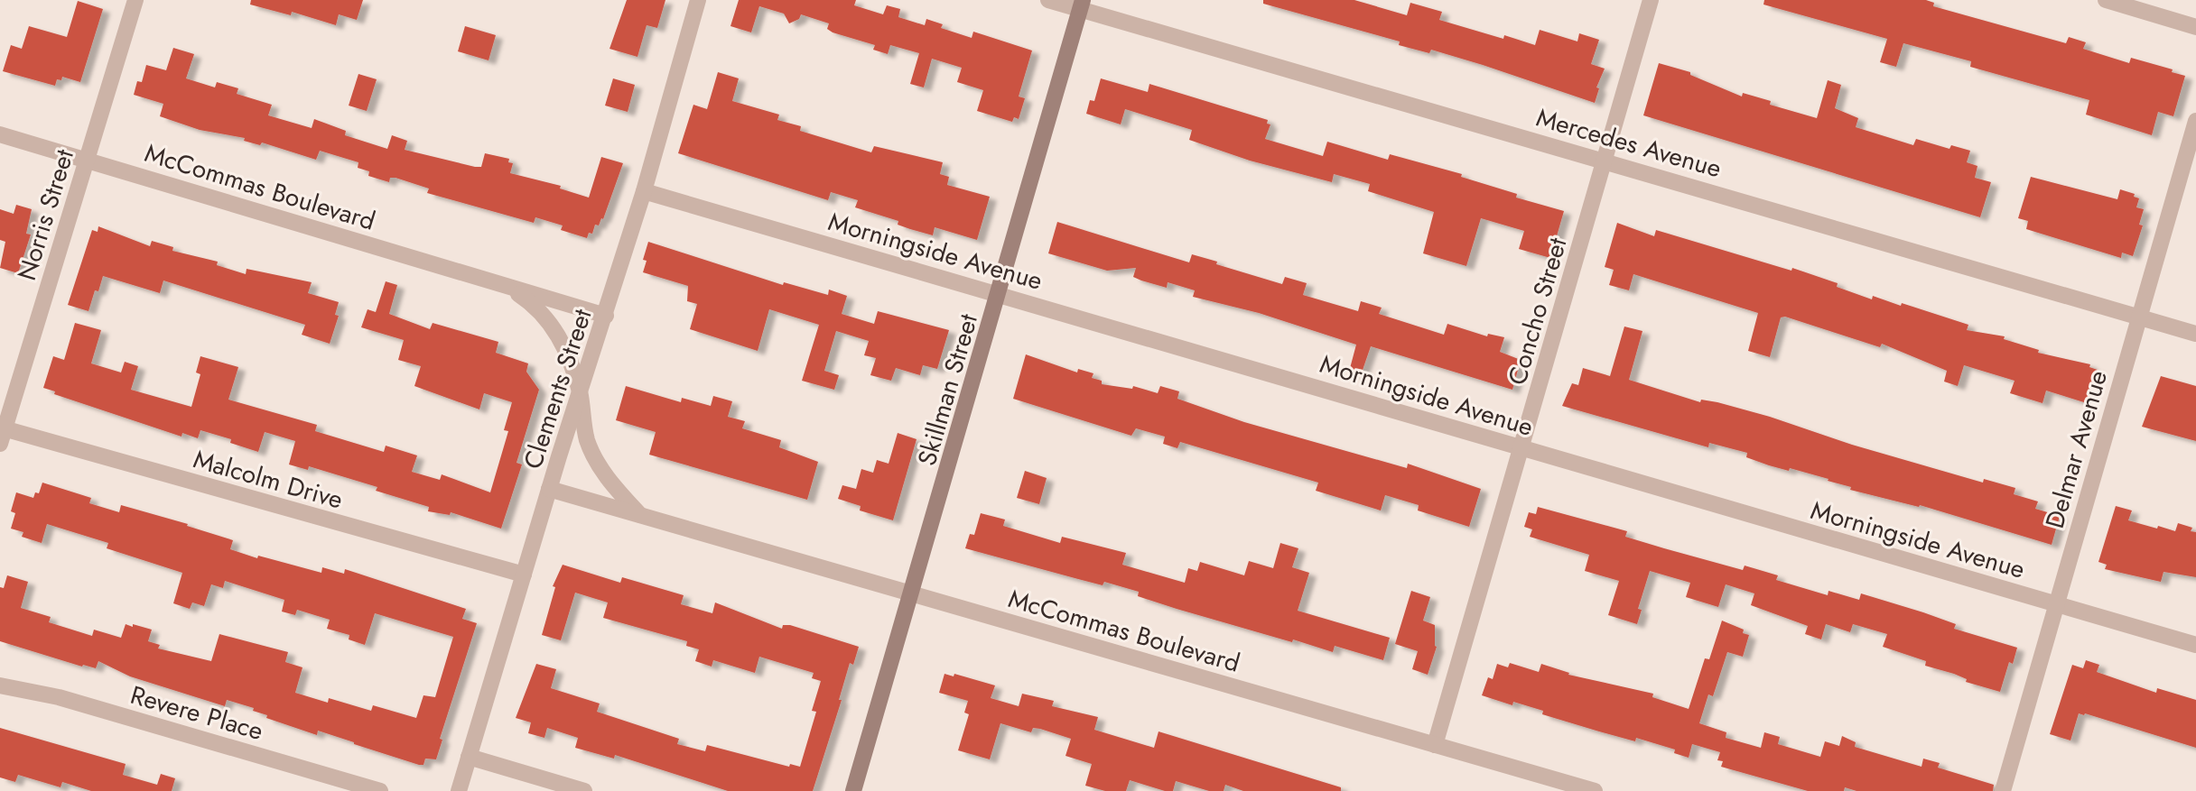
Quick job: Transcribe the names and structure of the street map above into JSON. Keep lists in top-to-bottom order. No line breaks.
{"streets":{"main road":["Skillman Street"],"street":["Mercedes Avenue","McCommas Boulevard","Norris Street","Morningside Avenue","Concho Street","Clements Street","Delmar Avenue","Malcolm Drive","Revere Place"]},"crossings":[["Mercedes Avenue","Concho Street"],["Mercedes Avenue","Skillman Street"],["Mercedes Avenue","Delmar Avenue"],["McCommas Boulevard","Norris Street"],["McCommas Boulevard","Concho Street"],["McCommas Boulevard","Clements Street"],["McCommas Boulevard","Skillman Street"],["Norris Street","Malcolm Drive"],["Morningside Avenue","Concho Street"],["Morningside Avenue","Clements Street"],["Morningside Avenue","Skillman Street"],["Morningside Avenue","Delmar Avenue"],["Clements Street","Malcolm Drive"]]}
